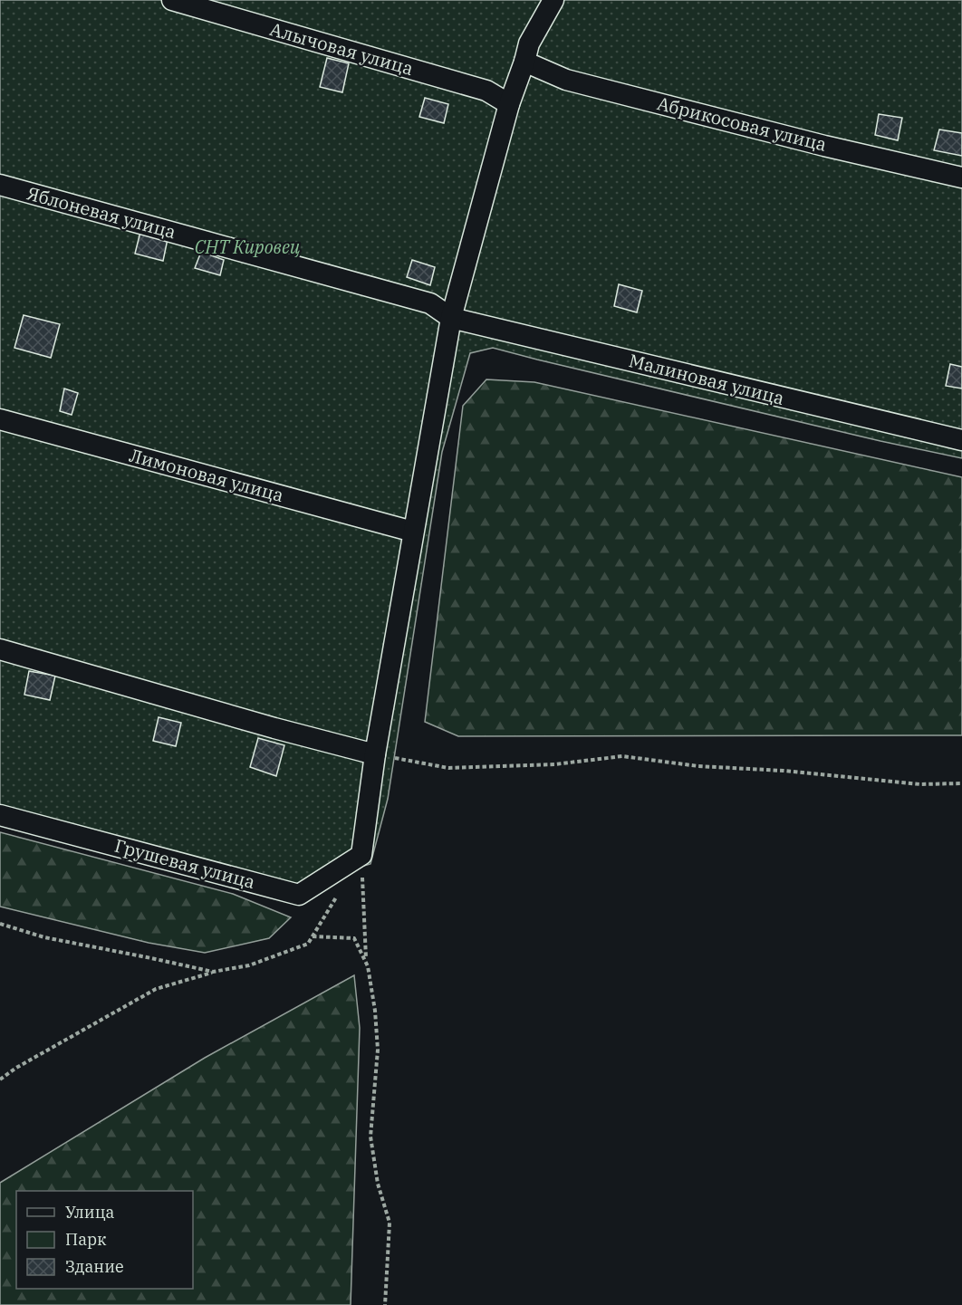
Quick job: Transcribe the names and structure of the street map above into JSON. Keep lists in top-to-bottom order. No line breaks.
{"streets":{"street":["Алычовая улица","Абрикосовая улица","Яблоневая улица","Малиновая улица","Лимоновая улица","Грушевая улица"]},"crossings":[["Яблоневая улица","Малиновая улица"]],"parks":["СНТ Кировец"],"legend":["Улица","Парк","Здание"]}
